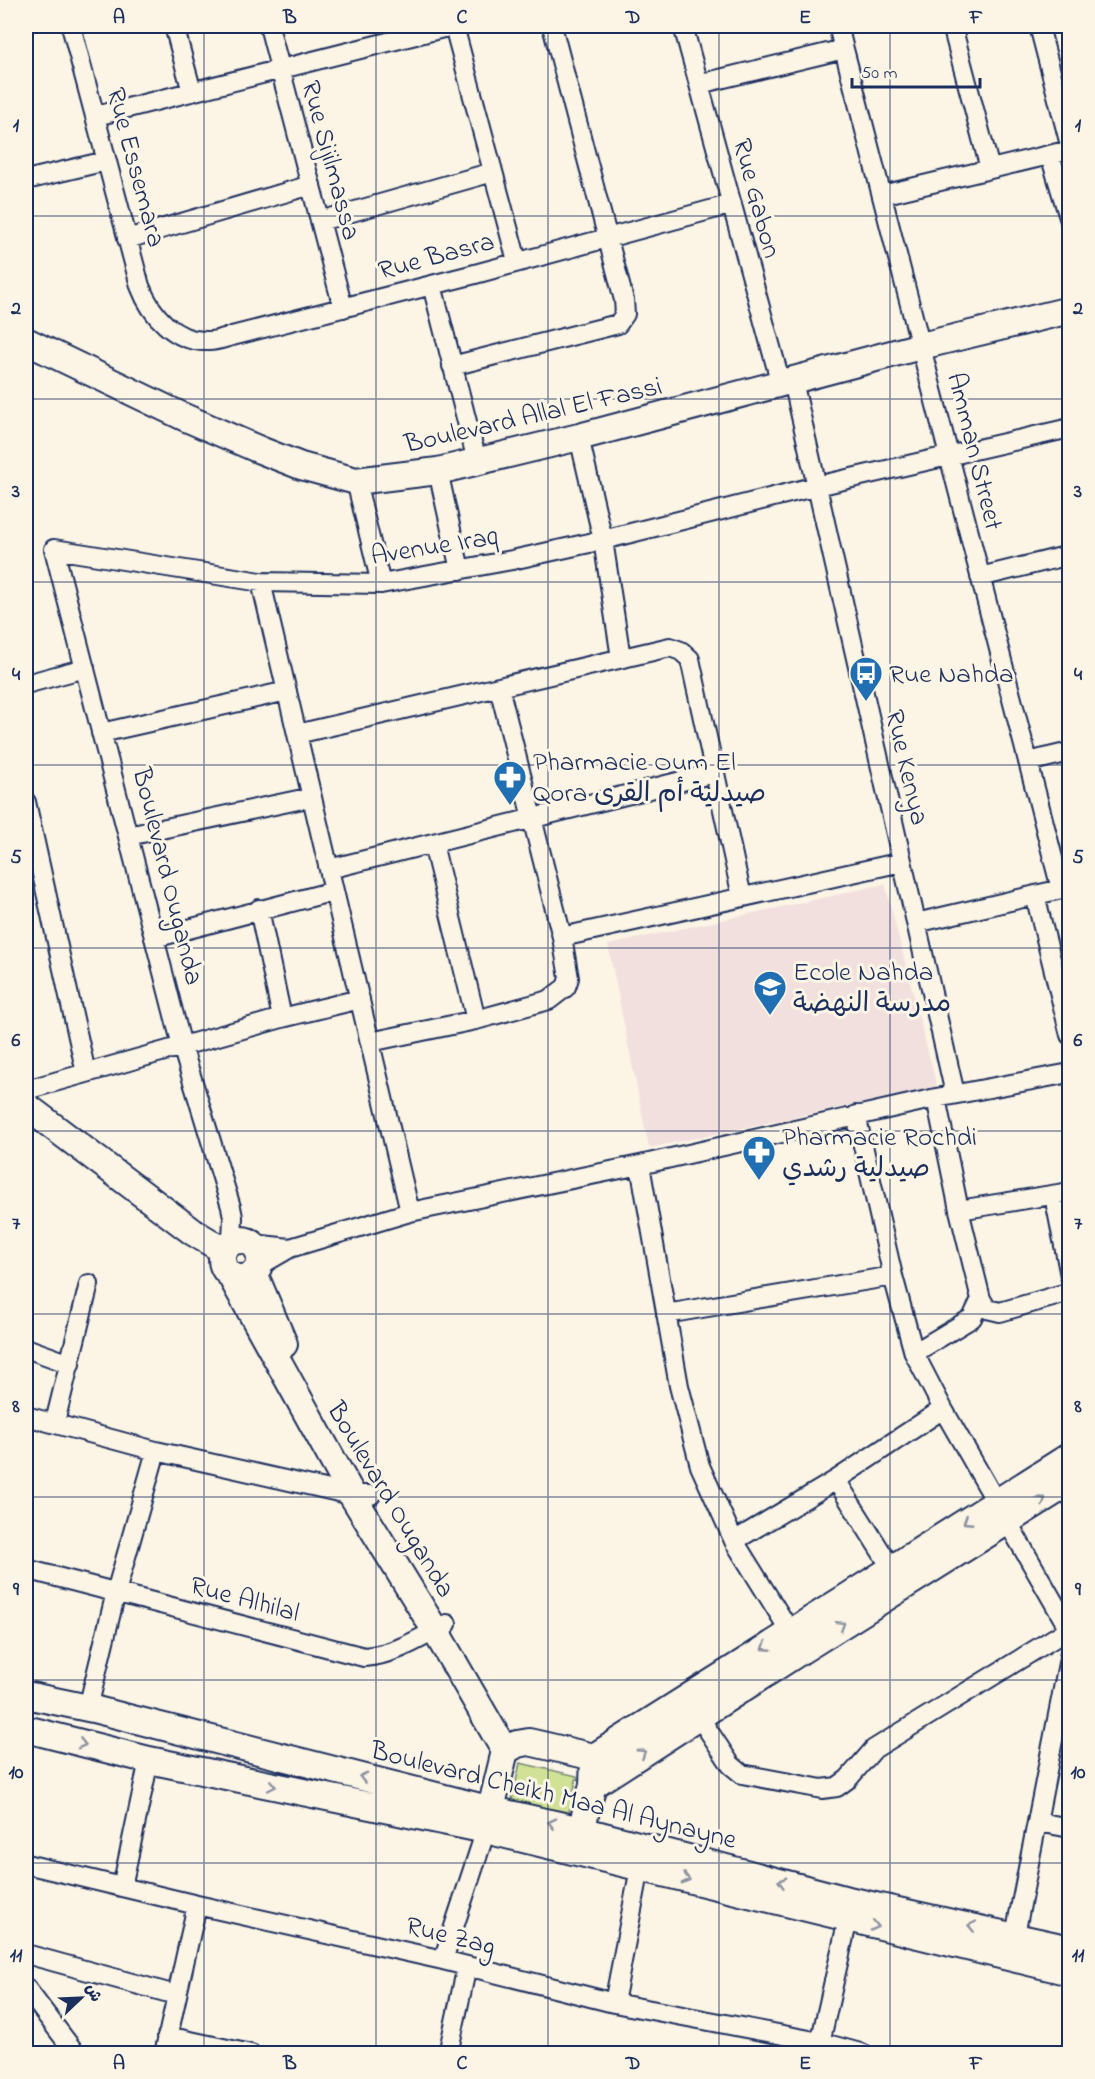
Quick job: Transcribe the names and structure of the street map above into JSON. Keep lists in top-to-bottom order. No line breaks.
{"streets":{"street":["Rue Sijilmassa","Rue Essemara","Rue Gabon","Rue Basra","Boulevard Allal El Fassi","Amman Street","Avenue Iraq","Rue Kenya","Boulevard Ouganda","Rue Alhilal","Boulevard Cheikh Maa Al Aynayne","Rue Zag"]},"crossings":[["Rue Sijilmassa","Rue Basra"],["Rue Essemara","Rue Basra"],["Rue Gabon","Rue Basra"],["Rue Gabon","Boulevard Allal El Fassi"],["Rue Gabon","Rue Kenya"],["Boulevard Allal El Fassi","Amman Street"],["Boulevard Allal El Fassi","Rue Kenya"],["Amman Street","Avenue Iraq"],["Avenue Iraq","Rue Kenya"],["Avenue Iraq","Boulevard Ouganda"],["Boulevard Ouganda","Rue Alhilal"]],"places":{"bus stop":["Rue Nahda"],"pharmacy":["Pharmacie Oum El Qora صيدلية أم القرى","Pharmacie Rochdi صيدلية رشدي"],"school or university":["Ecole Nahda مدرسة النهضة"]},"scale_bar":"50 m","north":"top right","grid":{"columns":["A","B","C","D","E","F"],"rows":["1","2","3","4","5","6","7","8","9","10","11"]}}
